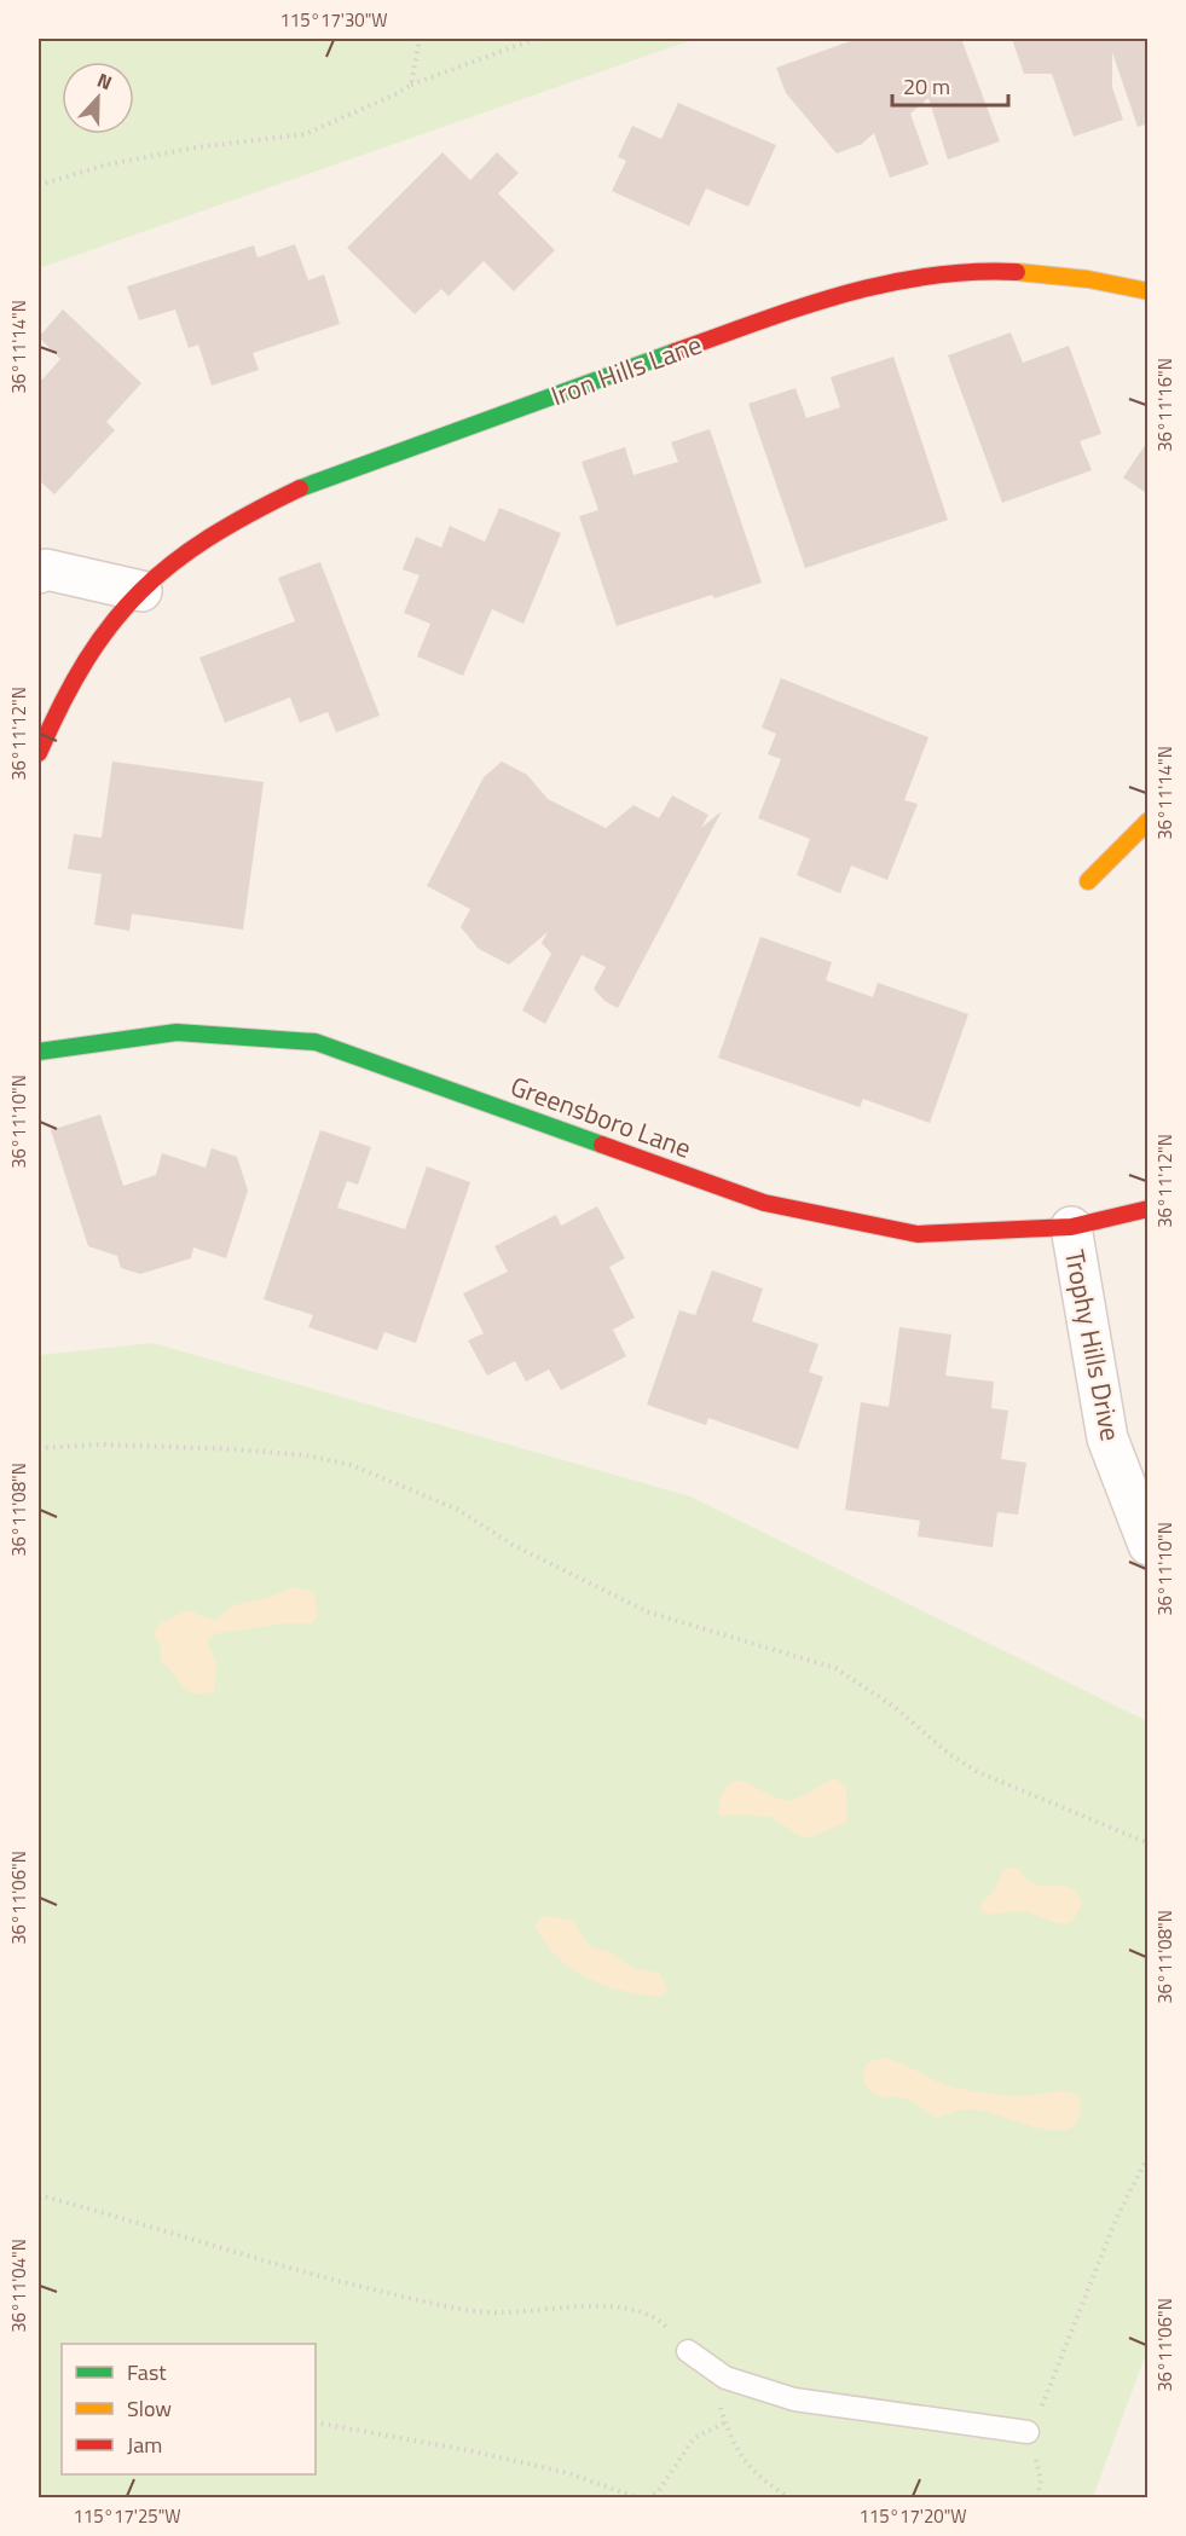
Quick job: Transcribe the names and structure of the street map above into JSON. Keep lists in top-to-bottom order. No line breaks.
{"streets":{"street":["Iron Hills Lane","Greensboro Lane","Trophy Hills Drive"]},"crossings":[["Greensboro Lane","Trophy Hills Drive"]],"legend":["Fast","Slow","Jam"],"scale_bar":"20 m","north":"top","coordinates":["115°17'30\"W","36°11'14\"N","36°11'16\"N","36°11'12\"N","36°11'10\"N","36°11'08\"N","36°11'06\"N","36°11'04\"N","115°17'25\"W","115°17'20\"W"]}
